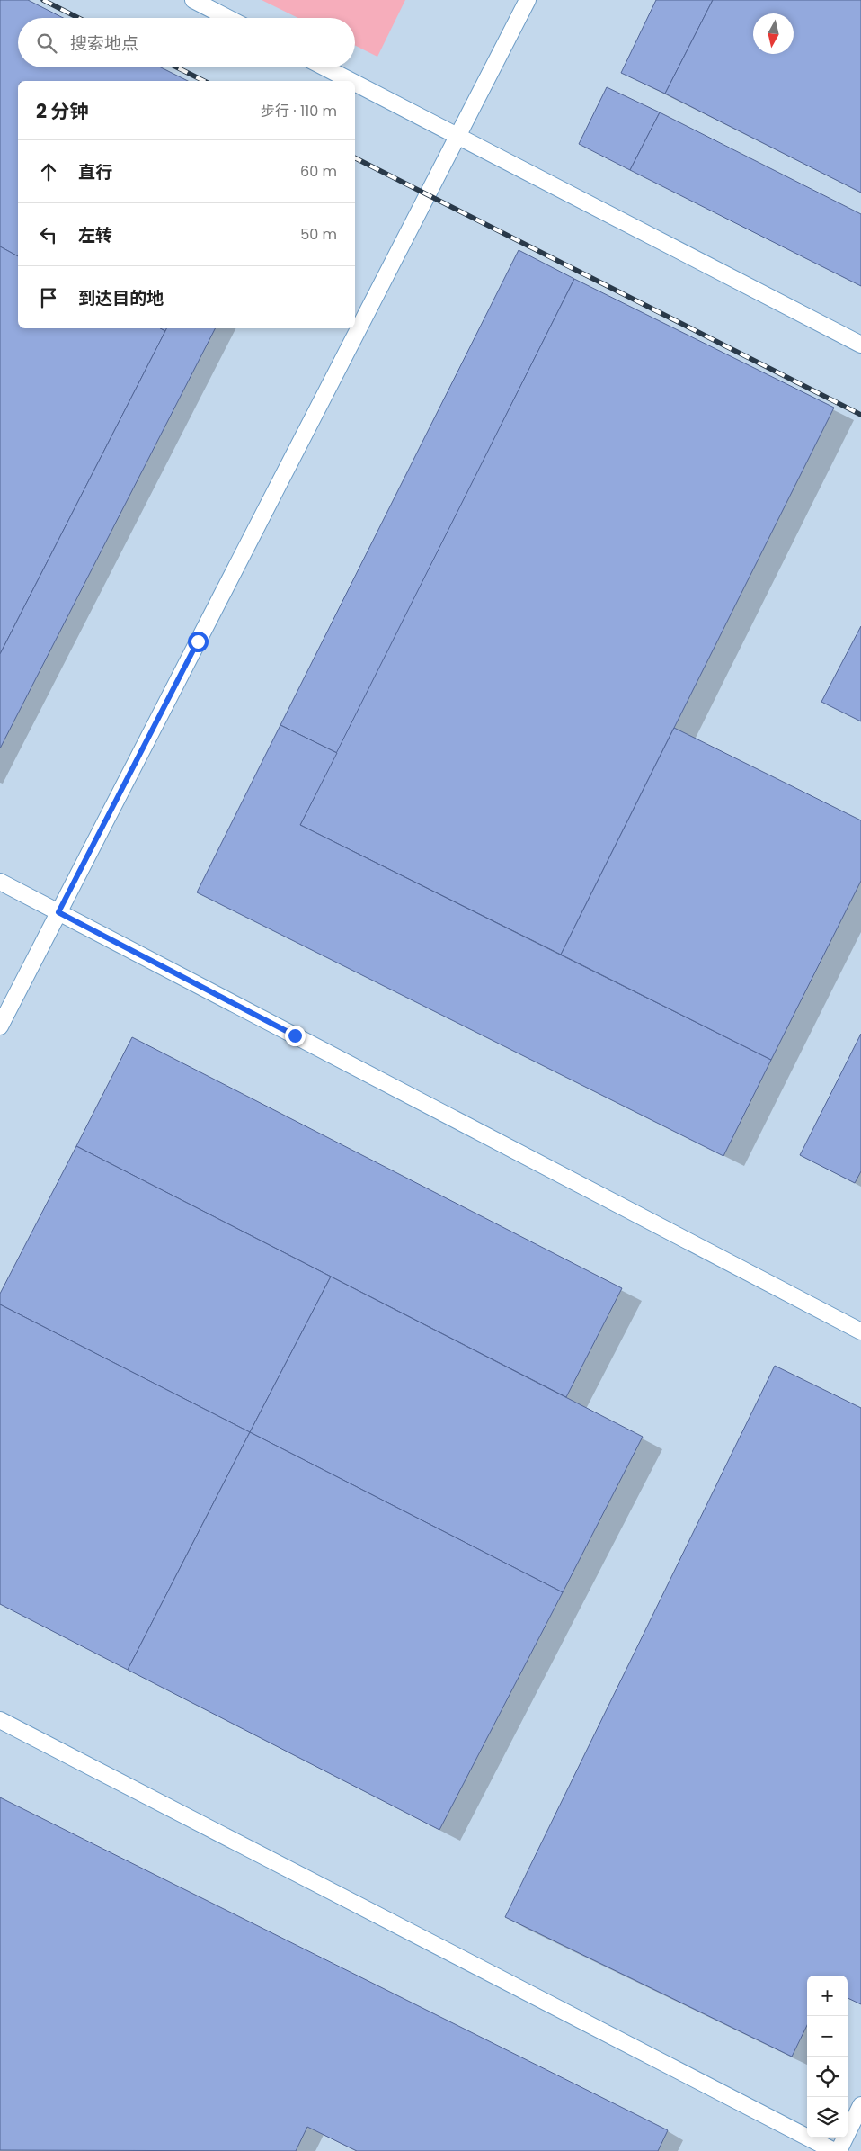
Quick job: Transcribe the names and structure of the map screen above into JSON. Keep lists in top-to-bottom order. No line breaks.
{"north":"bottom","page":{"search":"搜索地点","heading":["2 分钟","步行 · 110 m"],"list":[["直行","60 m"],["左转","50 m"],"到达目的地"],"map_buttons":["+","−"]}}
